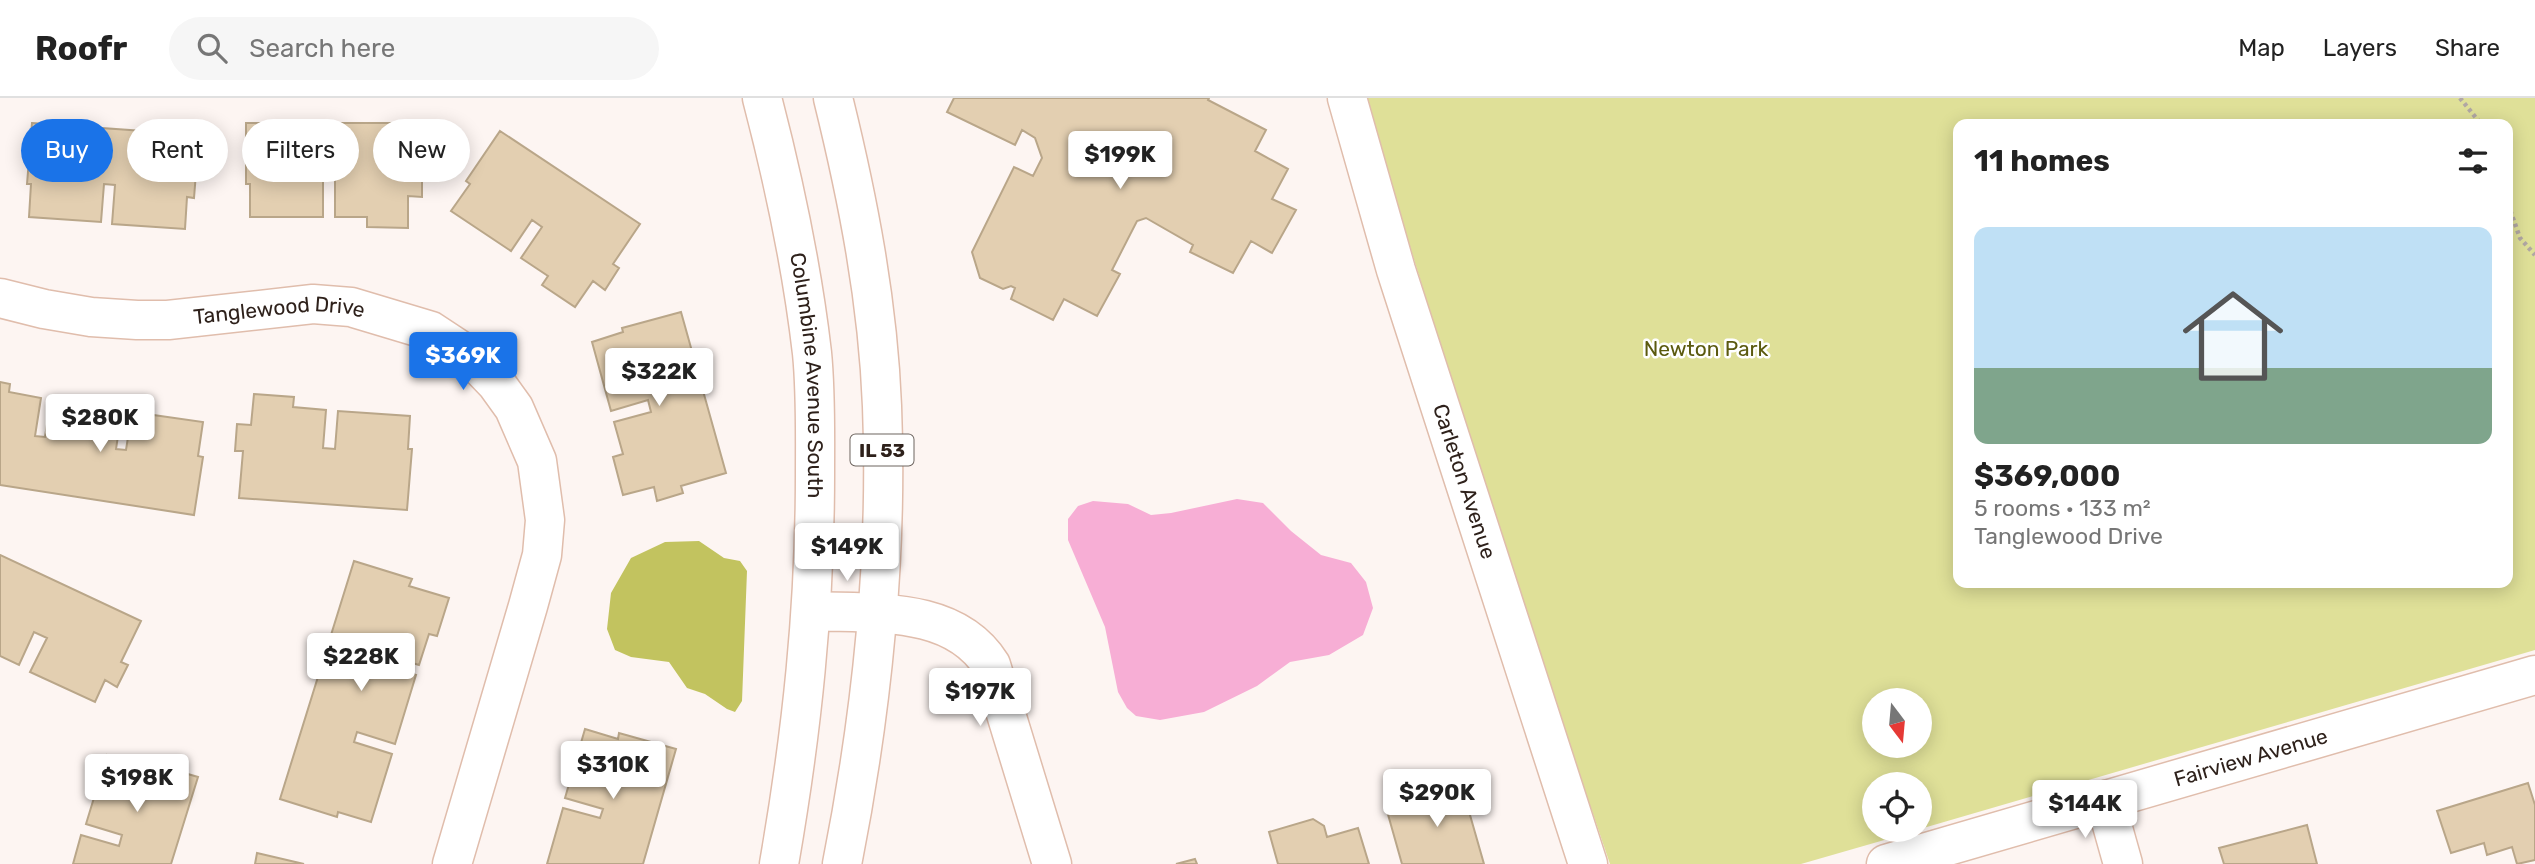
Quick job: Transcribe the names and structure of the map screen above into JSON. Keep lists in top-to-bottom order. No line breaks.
{"streets":{"street":["Tanglewood Drive","Columbine Avenue South","IL 53","Carleton Avenue","Fairview Avenue"]},"parks":["Newton Park"],"north":"bottom","page":{"header":"Roofr","search":"Search here","nav":["Map","Layers","Share"],"chip":["Buy","Rent","Filters","New"],"heading":"11 homes","price":["$199K","$369K","$322K","$280K","$149K","$228K","$197K","$310K","$198K","$290K","$144K"],"list":[{"name":"$369,000","note":"5 rooms · 133 m² · Tanglewood Drive"}]}}
